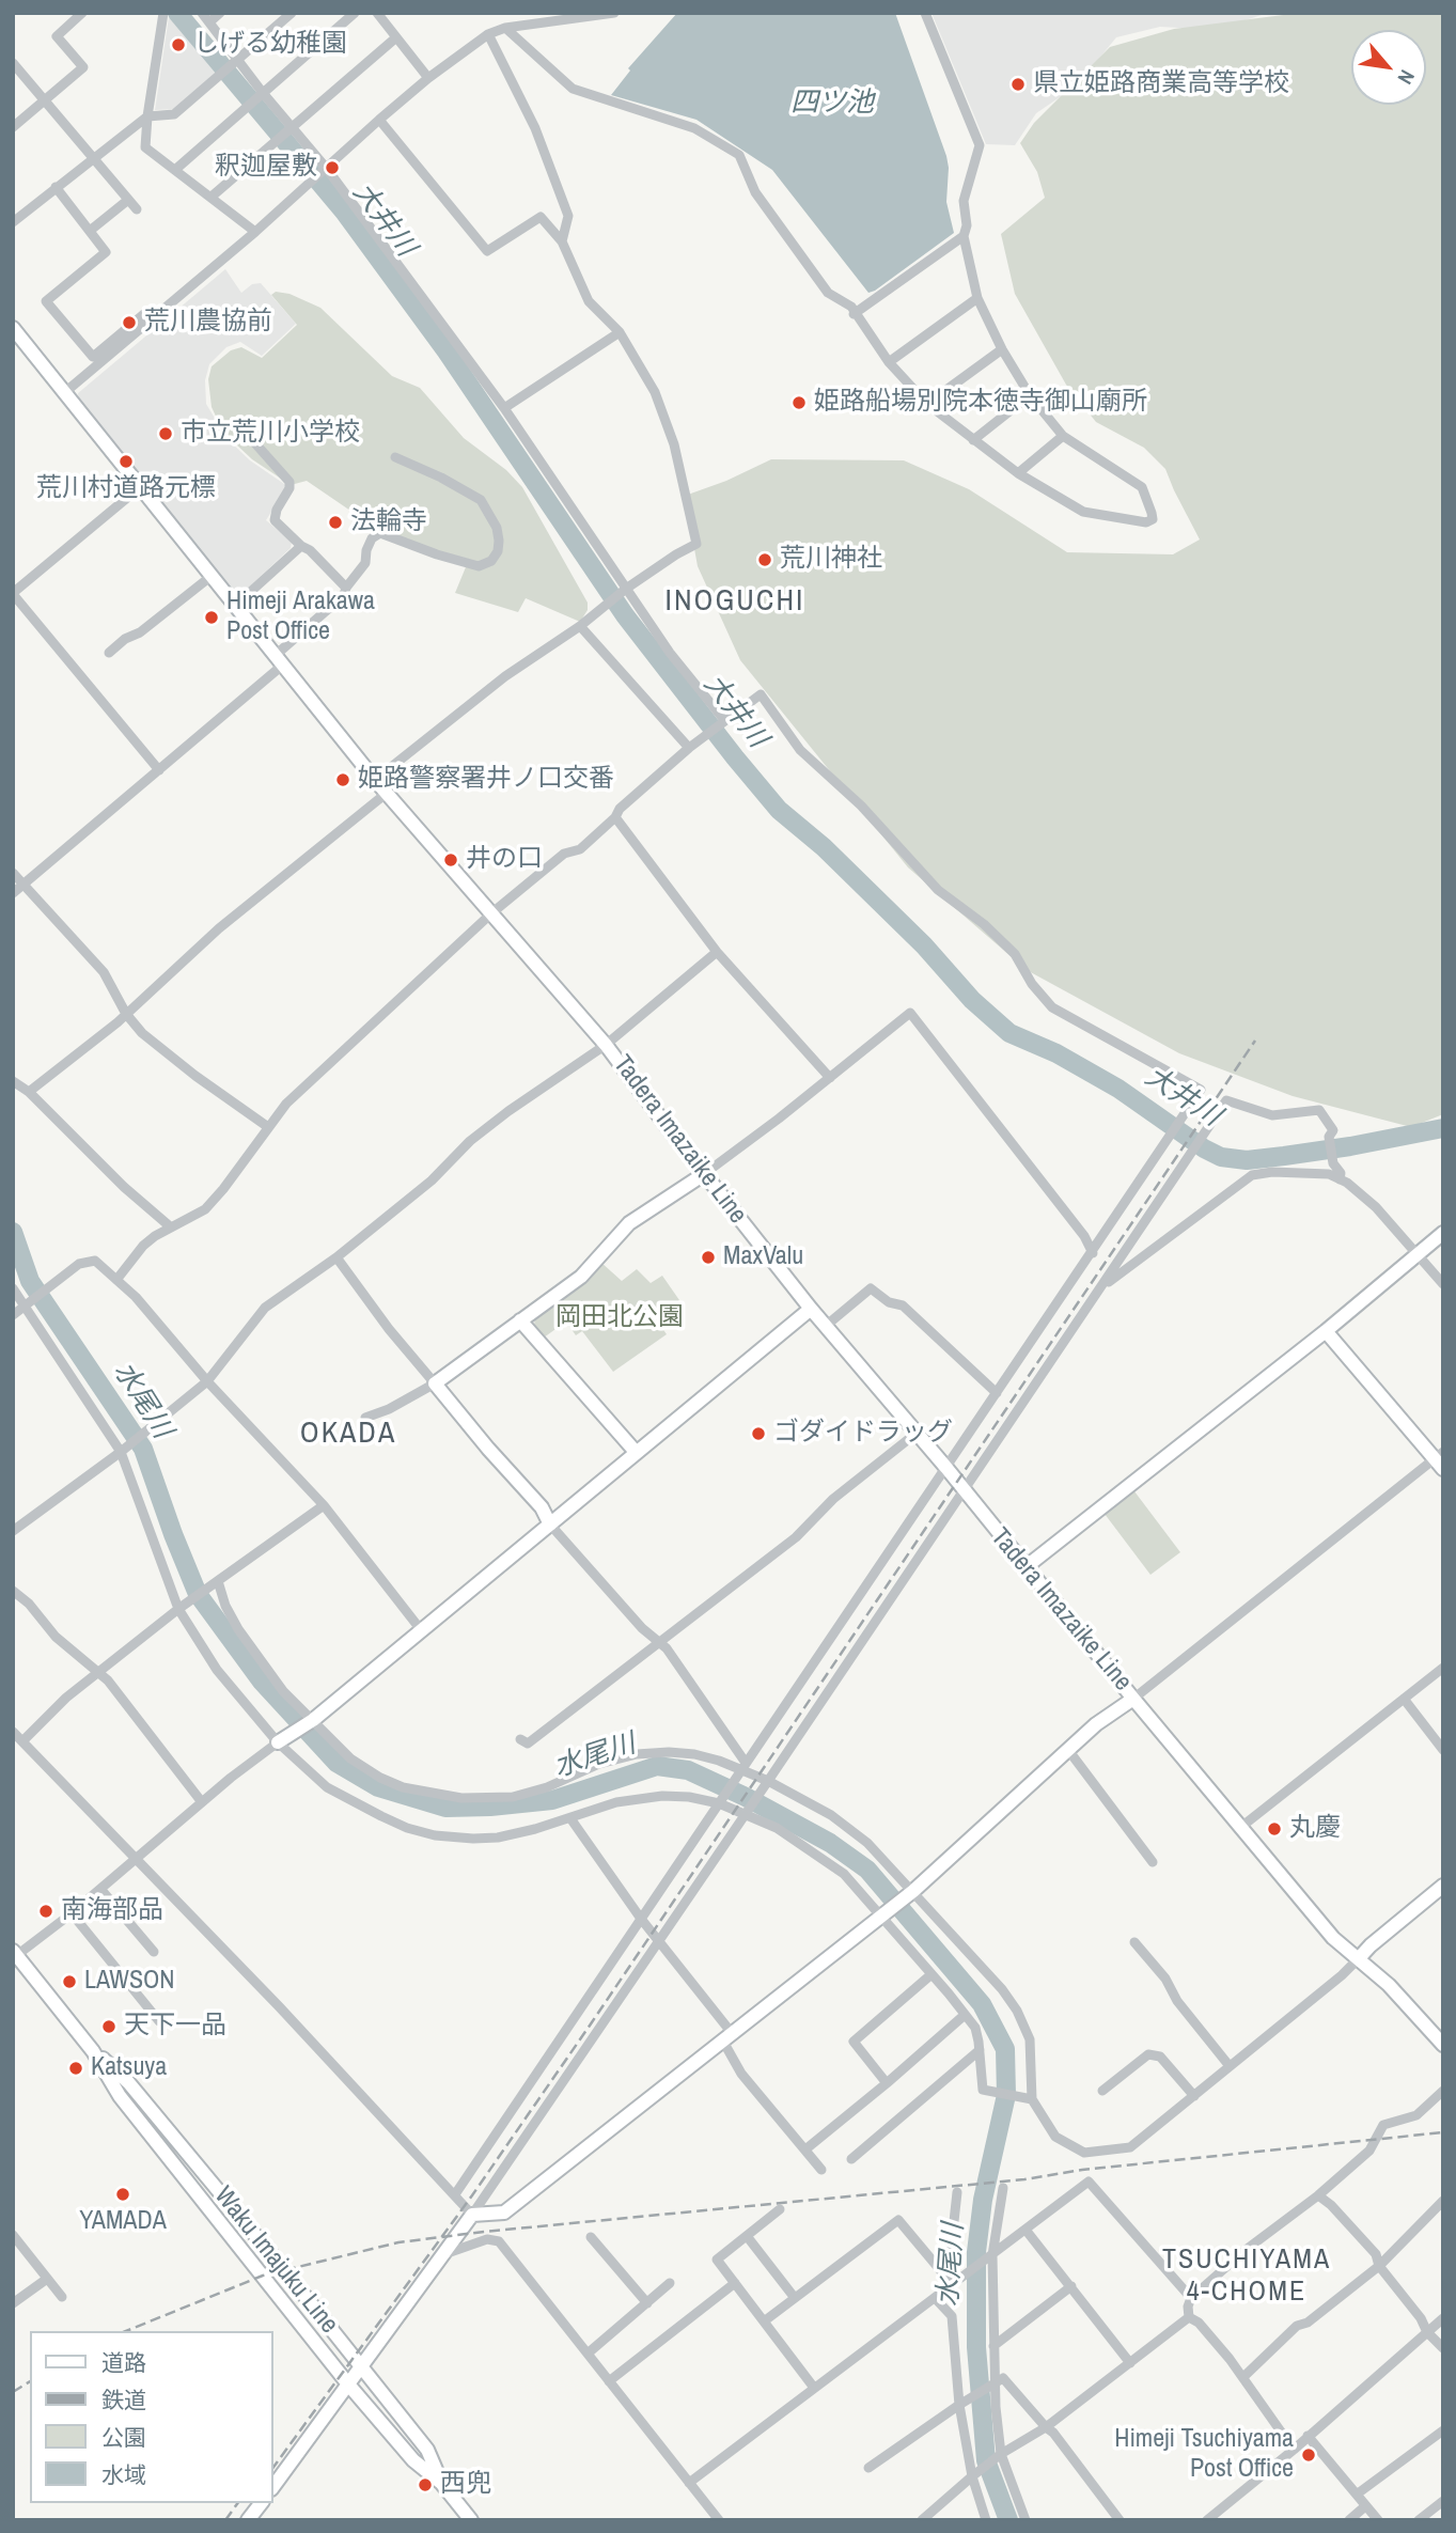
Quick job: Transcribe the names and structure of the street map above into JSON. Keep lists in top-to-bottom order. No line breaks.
{"streets":{"main road":["Tadera Imazaike Line","Waku Imajuku Line"]},"districts":["INOGUCHI","OKADA","TSUCHIYAMA 4-CHOME"],"water":["四ツ池","大井川","水尾川"],"parks":["岡田北公園"],"places":["しげる幼稚園","県立姫路商業高等学校","釈迦屋敷","荒川農協前","姫路船場別院本徳寺御山廟所","市立荒川小学校","荒川村道路元標","法輪寺","荒川神社","Himeji Arakawa Post Office","姫路警察署井ノ口交番","井の口","MaxValu","ゴダイドラッグ","丸慶","南海部品","LAWSON","天下一品","Katsuya","YAMADA","Himeji Tsuchiyama Post Office","西兜"],"legend":["道路","鉄道","公園","水域"],"north":"bottom right"}
